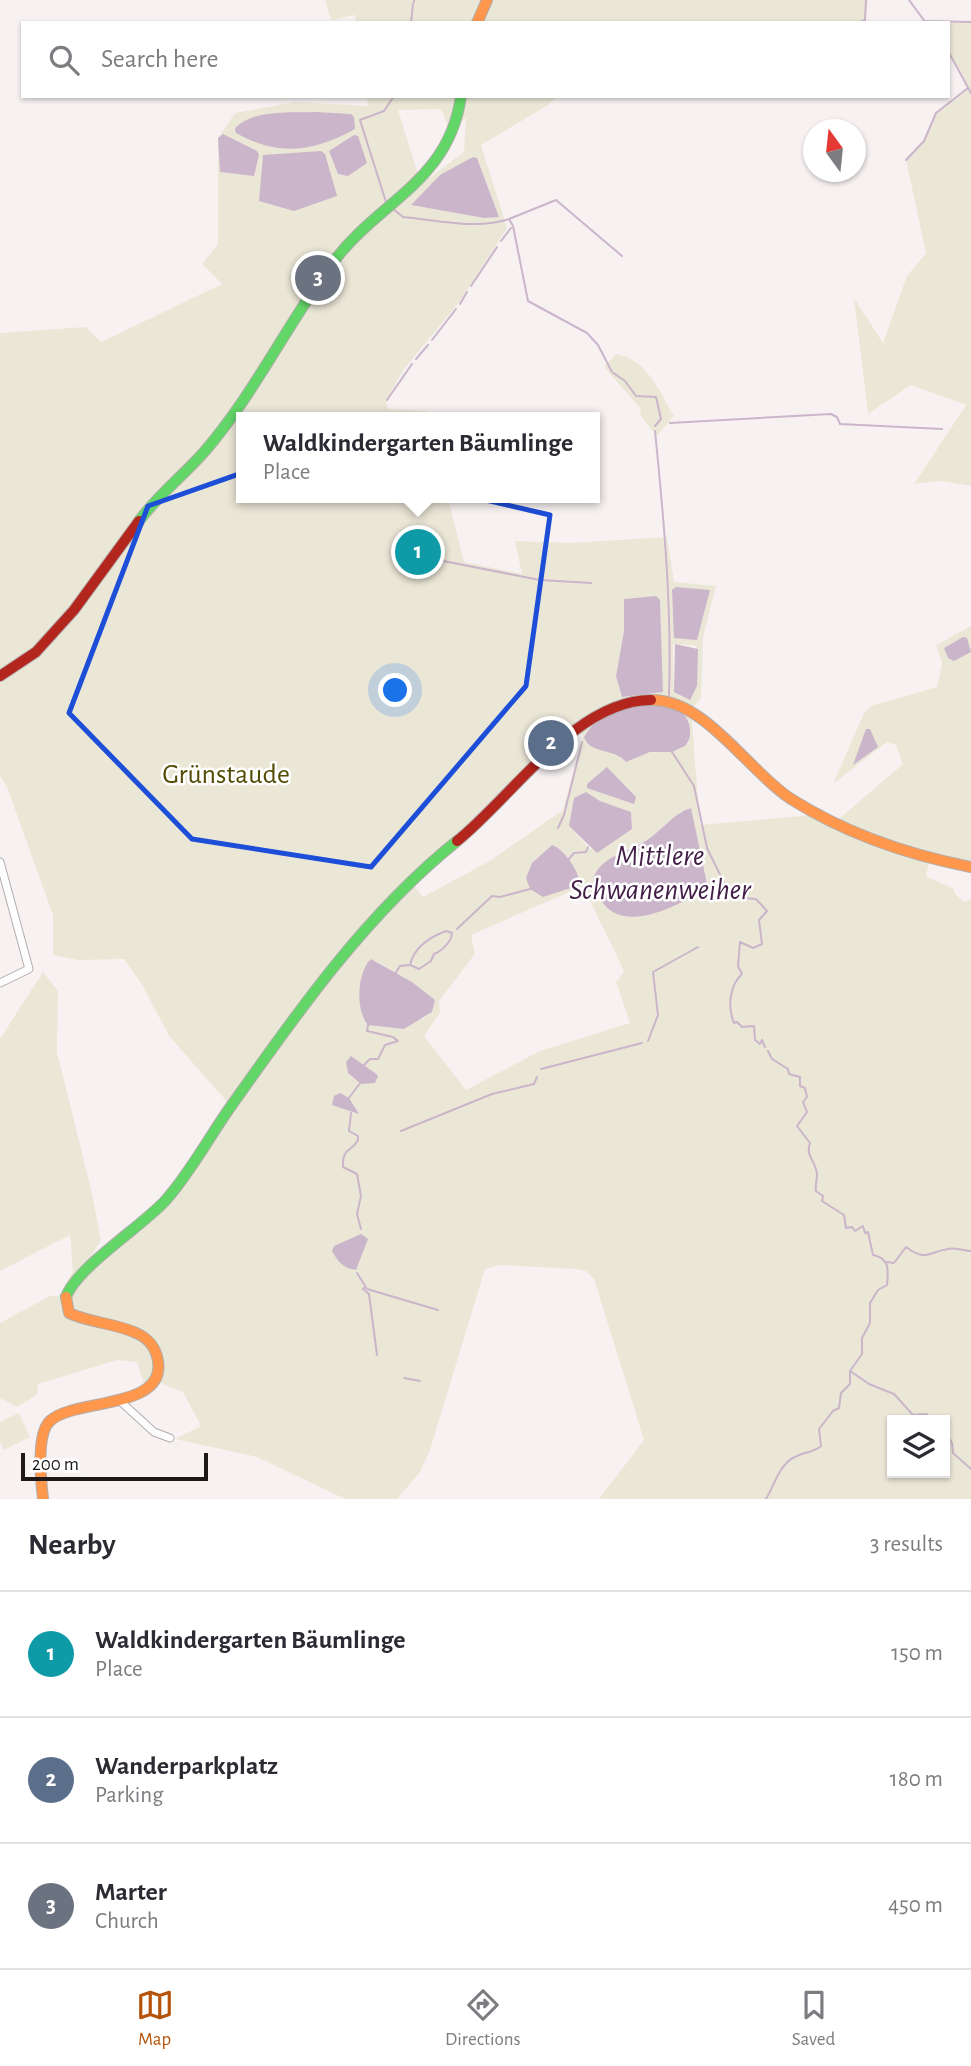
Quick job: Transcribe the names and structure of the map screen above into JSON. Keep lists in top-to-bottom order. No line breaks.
{"water":["Mittlere Schwanenweiher"],"parks":["Grünstaude"],"scale_bar":"200 m","north":"top","page":{"search":"Search here","pins":["3","1","2"],"popup":["Waldkindergarten Bäumlinge","Place"],"scale":"200 m","heading":["Nearby","3 results"],"list":[{"mark":"1","name":"Waldkindergarten Bäumlinge","note":"Place","value":"150 m"},{"mark":"2","name":"Wanderparkplatz","note":"Parking","value":"180 m"},{"mark":"3","name":"Marter","note":"Church","value":"450 m"}],"nav":["Map","Directions","Saved"]}}
